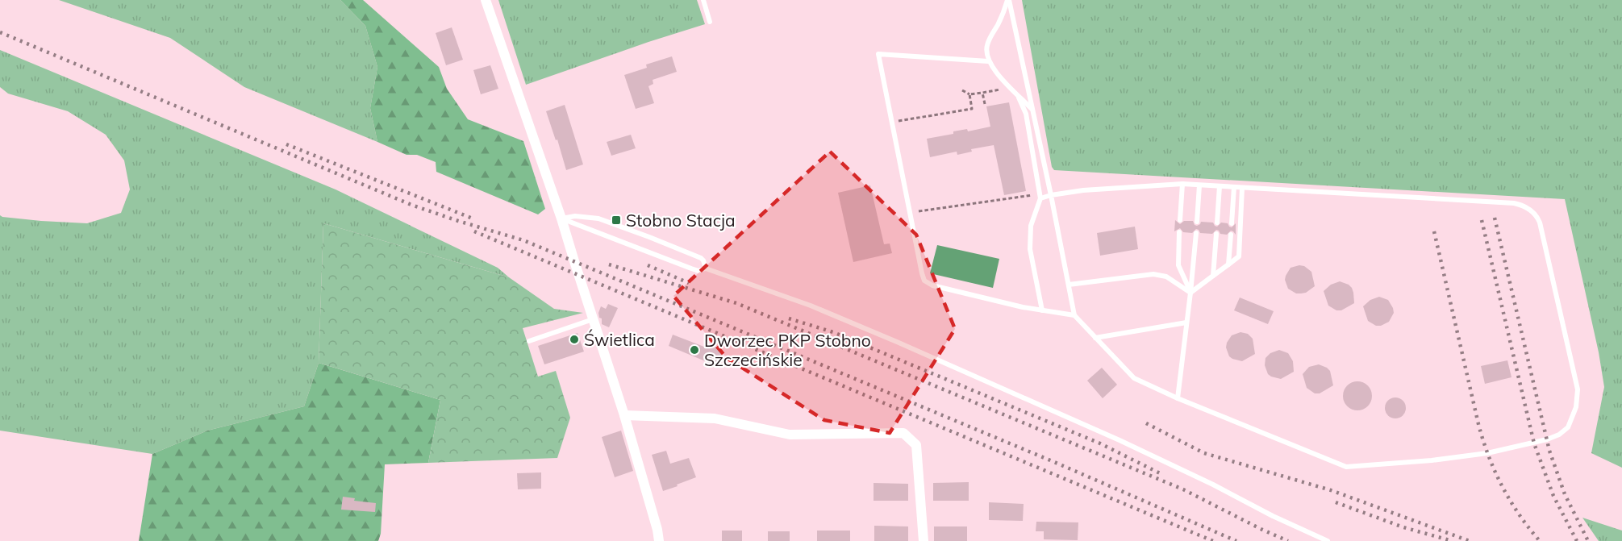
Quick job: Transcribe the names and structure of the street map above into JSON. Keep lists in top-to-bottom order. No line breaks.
{"places":{"transit":["Stobno Stacja"],"other":["Świetlica","Dworzec PKP Stobno Szczecińskie"]}}
